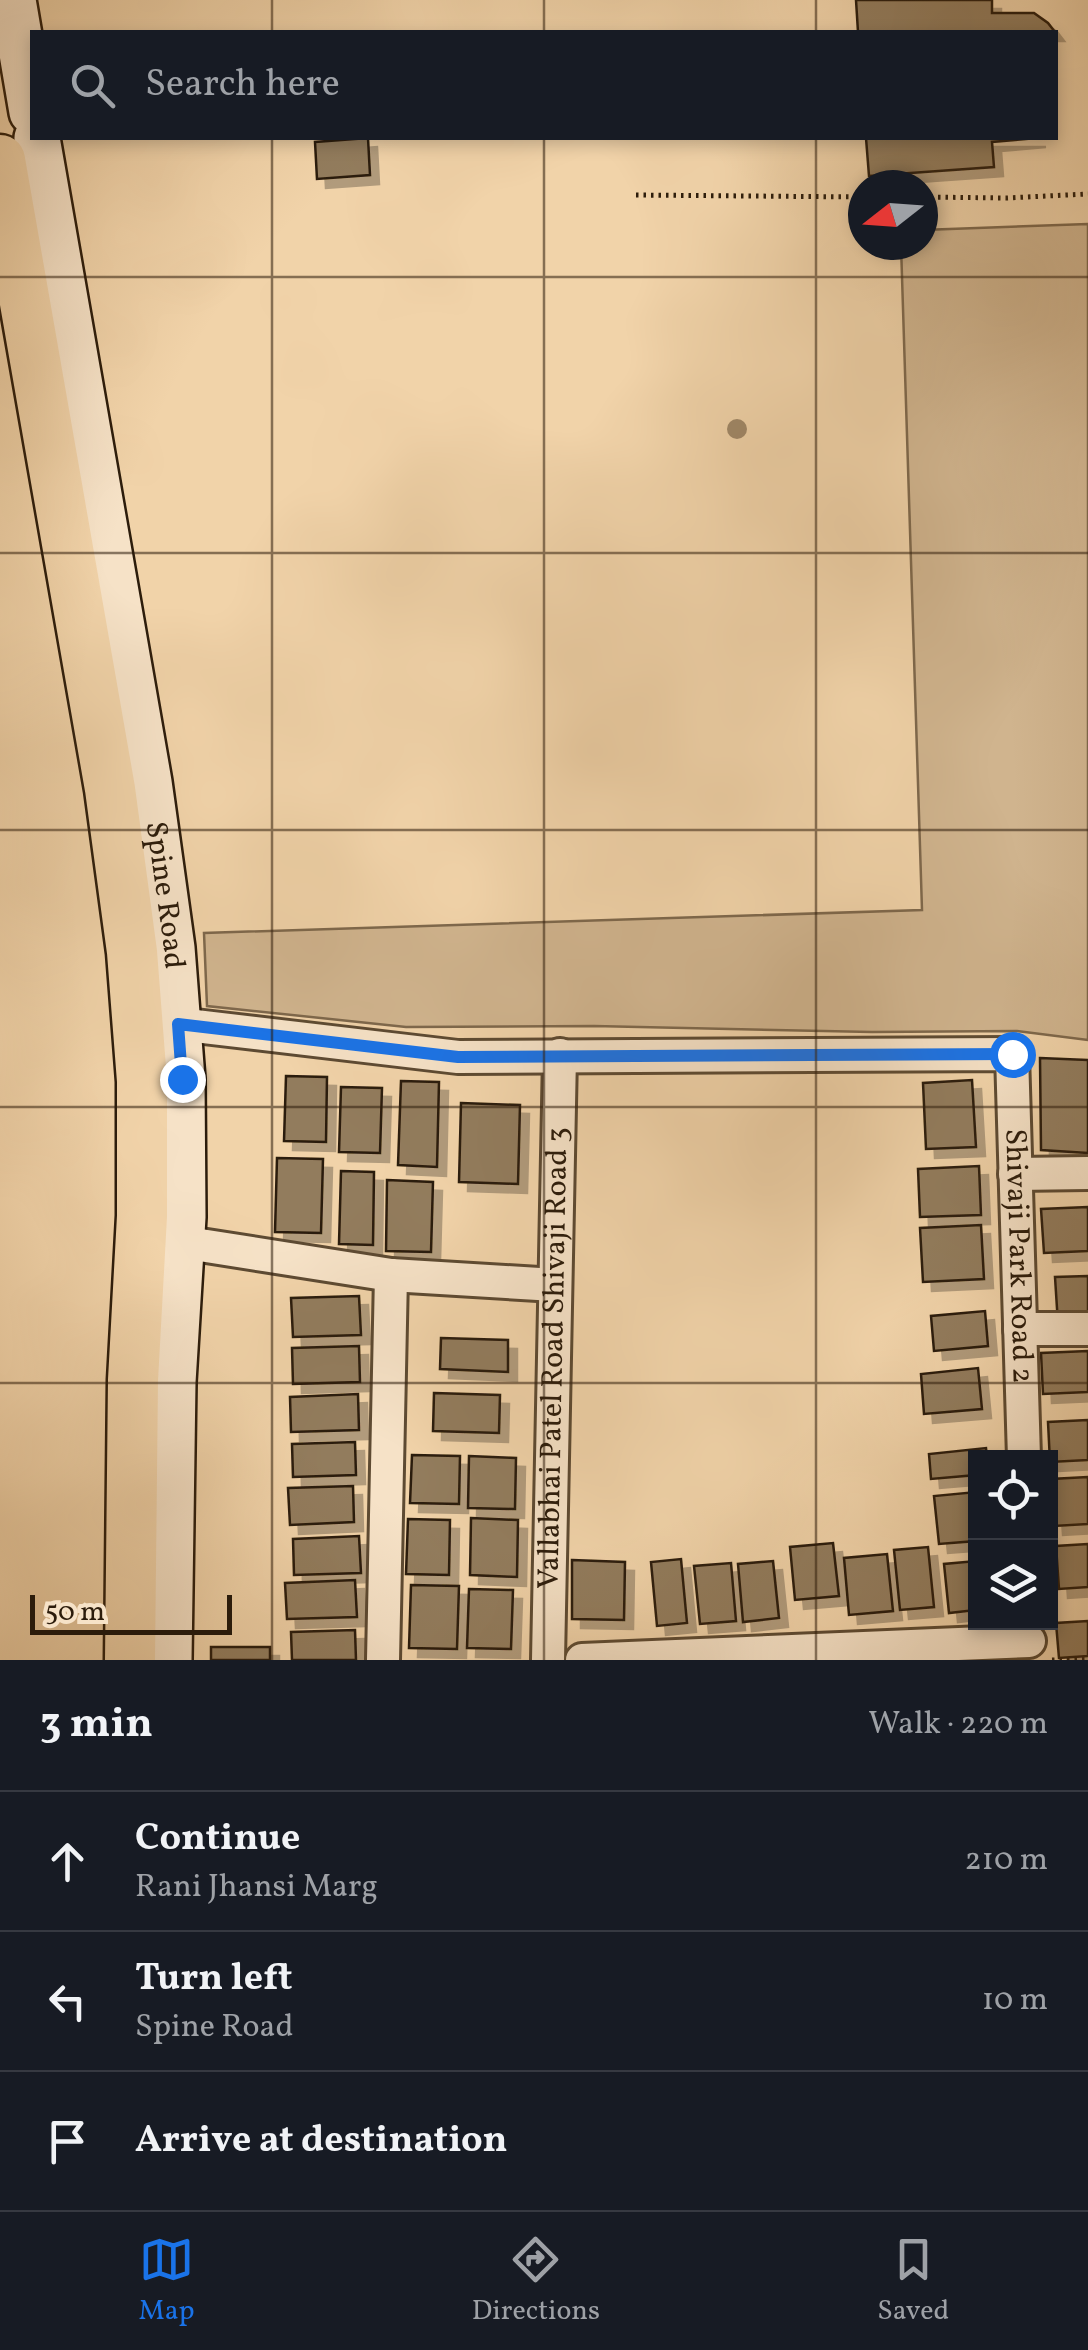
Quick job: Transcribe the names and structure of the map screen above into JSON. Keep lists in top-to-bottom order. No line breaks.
{"streets":{"main road":["Spine Road"],"street":["Shivaji Park Road 2","Vallabhai Patel Road Shivaji Road 3"]},"crossings":[["Shivaji Park Road 2","Vallabhai Patel Road Shivaji Road 3"]],"scale_bar":"50 m","north":"left","page":{"search":"Search here","scale":"50 m","heading":["3 min","Walk · 220 m"],"list":[["Continue","Rani Jhansi Marg","210 m"],["Turn left","Spine Road","10 m"],"Arrive at destination"],"nav":["Map","Directions","Saved"]}}
